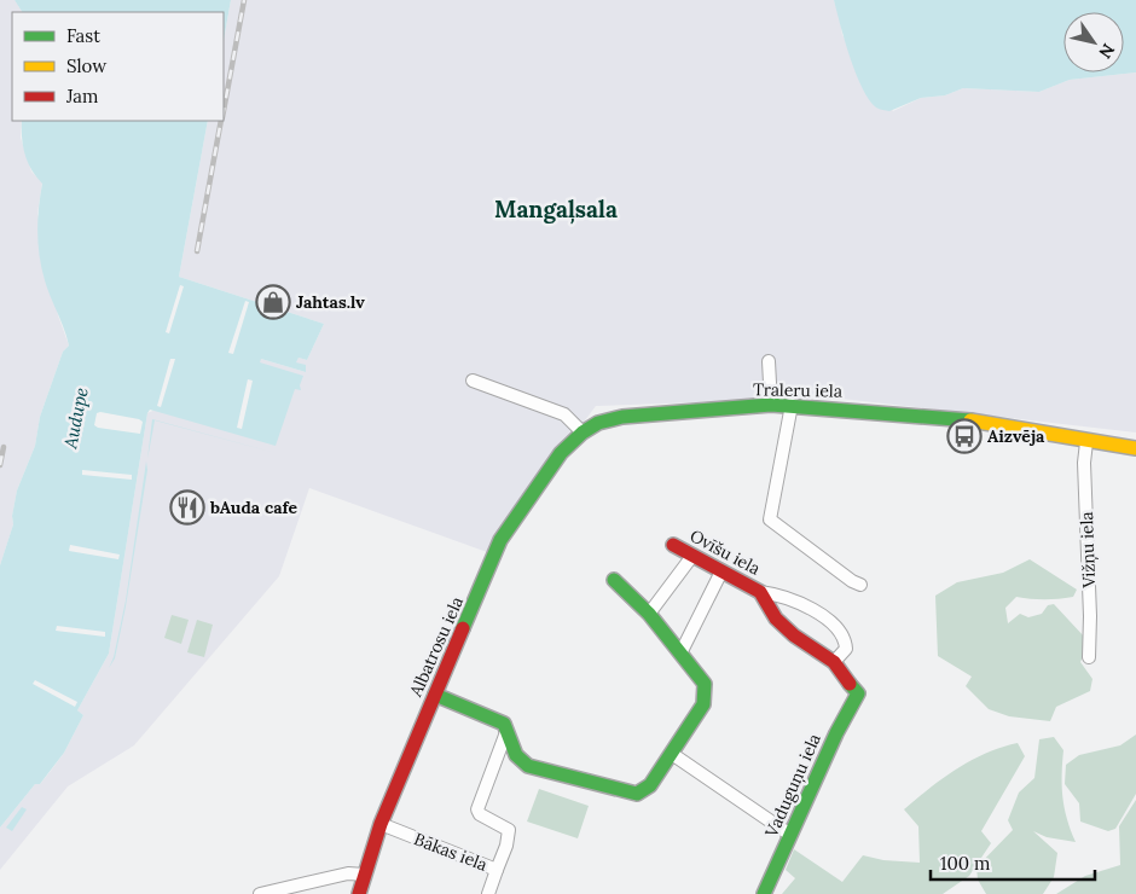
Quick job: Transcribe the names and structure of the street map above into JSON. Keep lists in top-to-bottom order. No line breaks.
{"streets":{"main road":["Traleru iela","Ovīšu iela","Albatrosu iela","Vaduguņu iela"],"street":["Vižņu iela","Bākas iela"]},"crossings":[["Traleru iela","Vižņu iela"],["Traleru iela","Albatrosu iela"],["Ovīšu iela","Vaduguņu iela"],["Albatrosu iela","Bākas iela"]],"districts":["Mangaļsala"],"water":["Audupe"],"places":{"shop":["Jahtas.lv"],"bus stop":["Aizvēja"],"restaurant":["bAuda cafe"]},"legend":["Fast","Slow","Jam"],"scale_bar":"100 m","north":"bottom right"}
